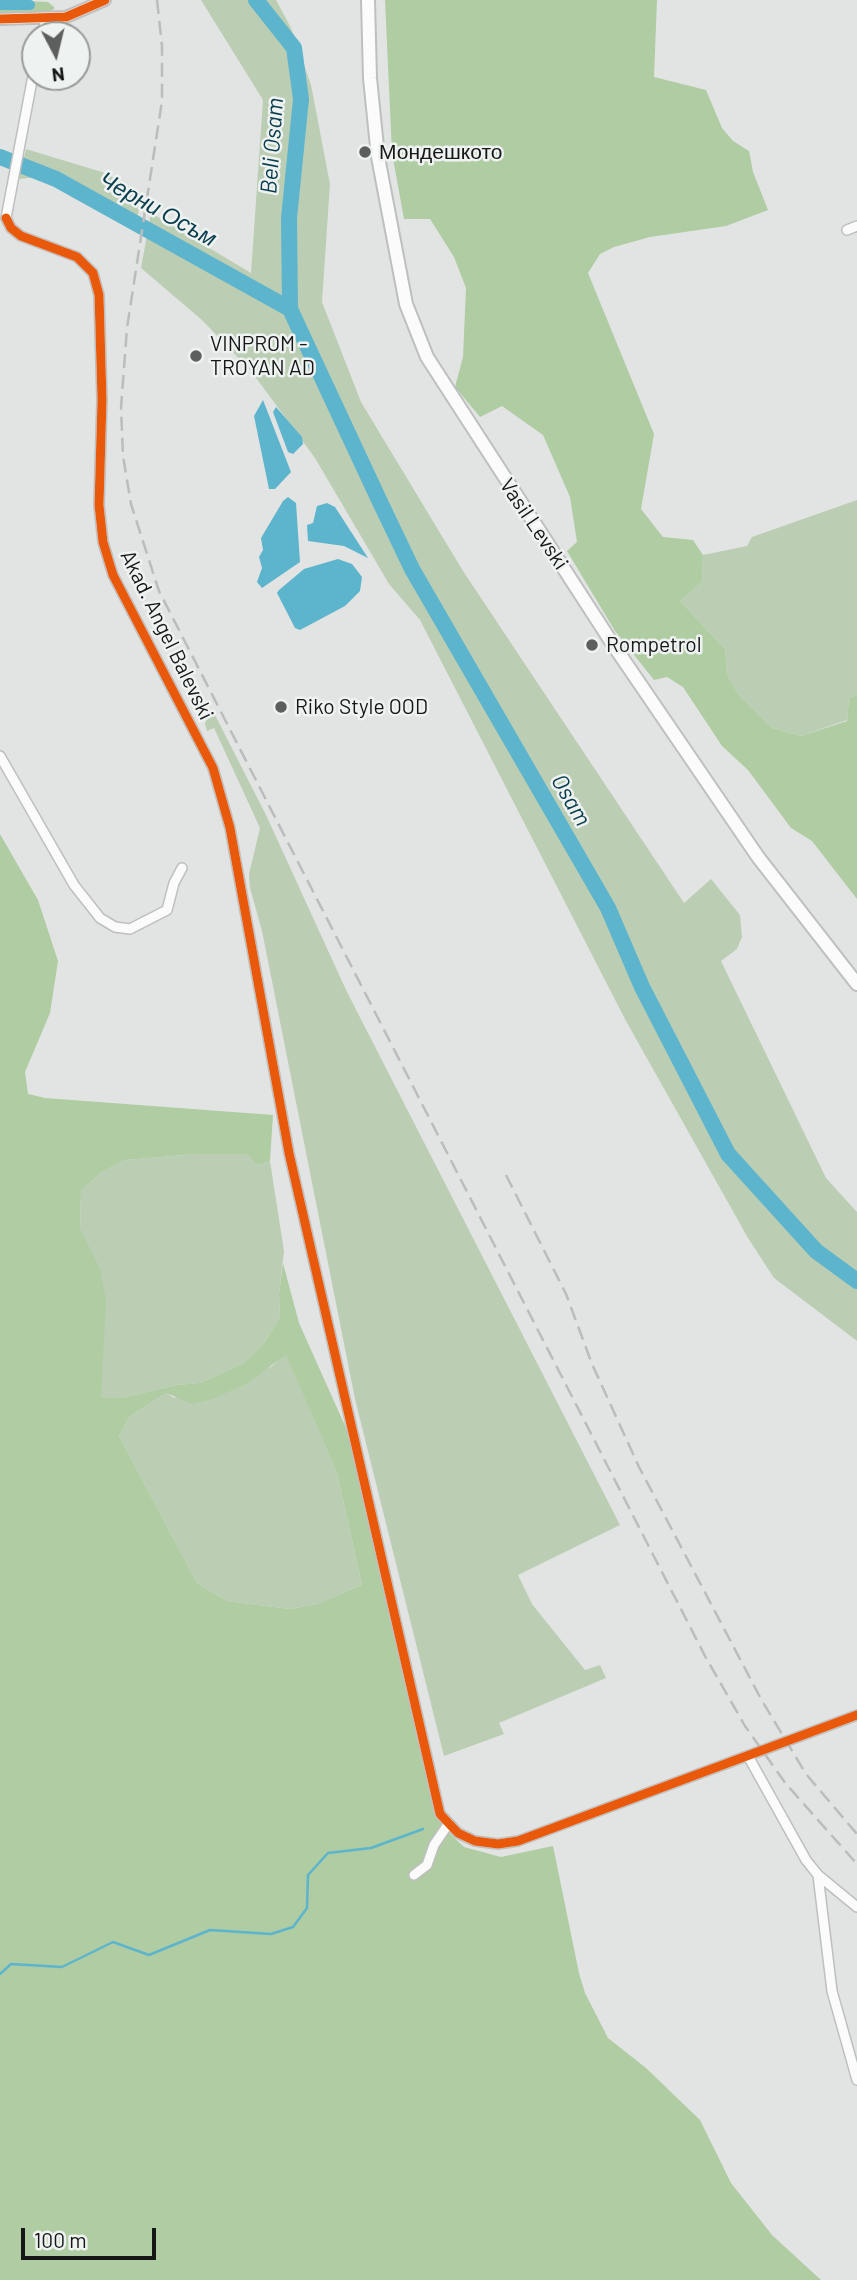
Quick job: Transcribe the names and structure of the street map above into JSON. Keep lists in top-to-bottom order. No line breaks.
{"streets":{"main road":["Vasil Levski"],"street":["Akad. Angel Balevski"]},"water":["Beli Osam","Черни Осъм","Osam"],"places":["Мондешкото","VINPROM - TROYAN AD","Rompetrol","Riko Style OOD"],"scale_bar":"100 m","north":"bottom"}
